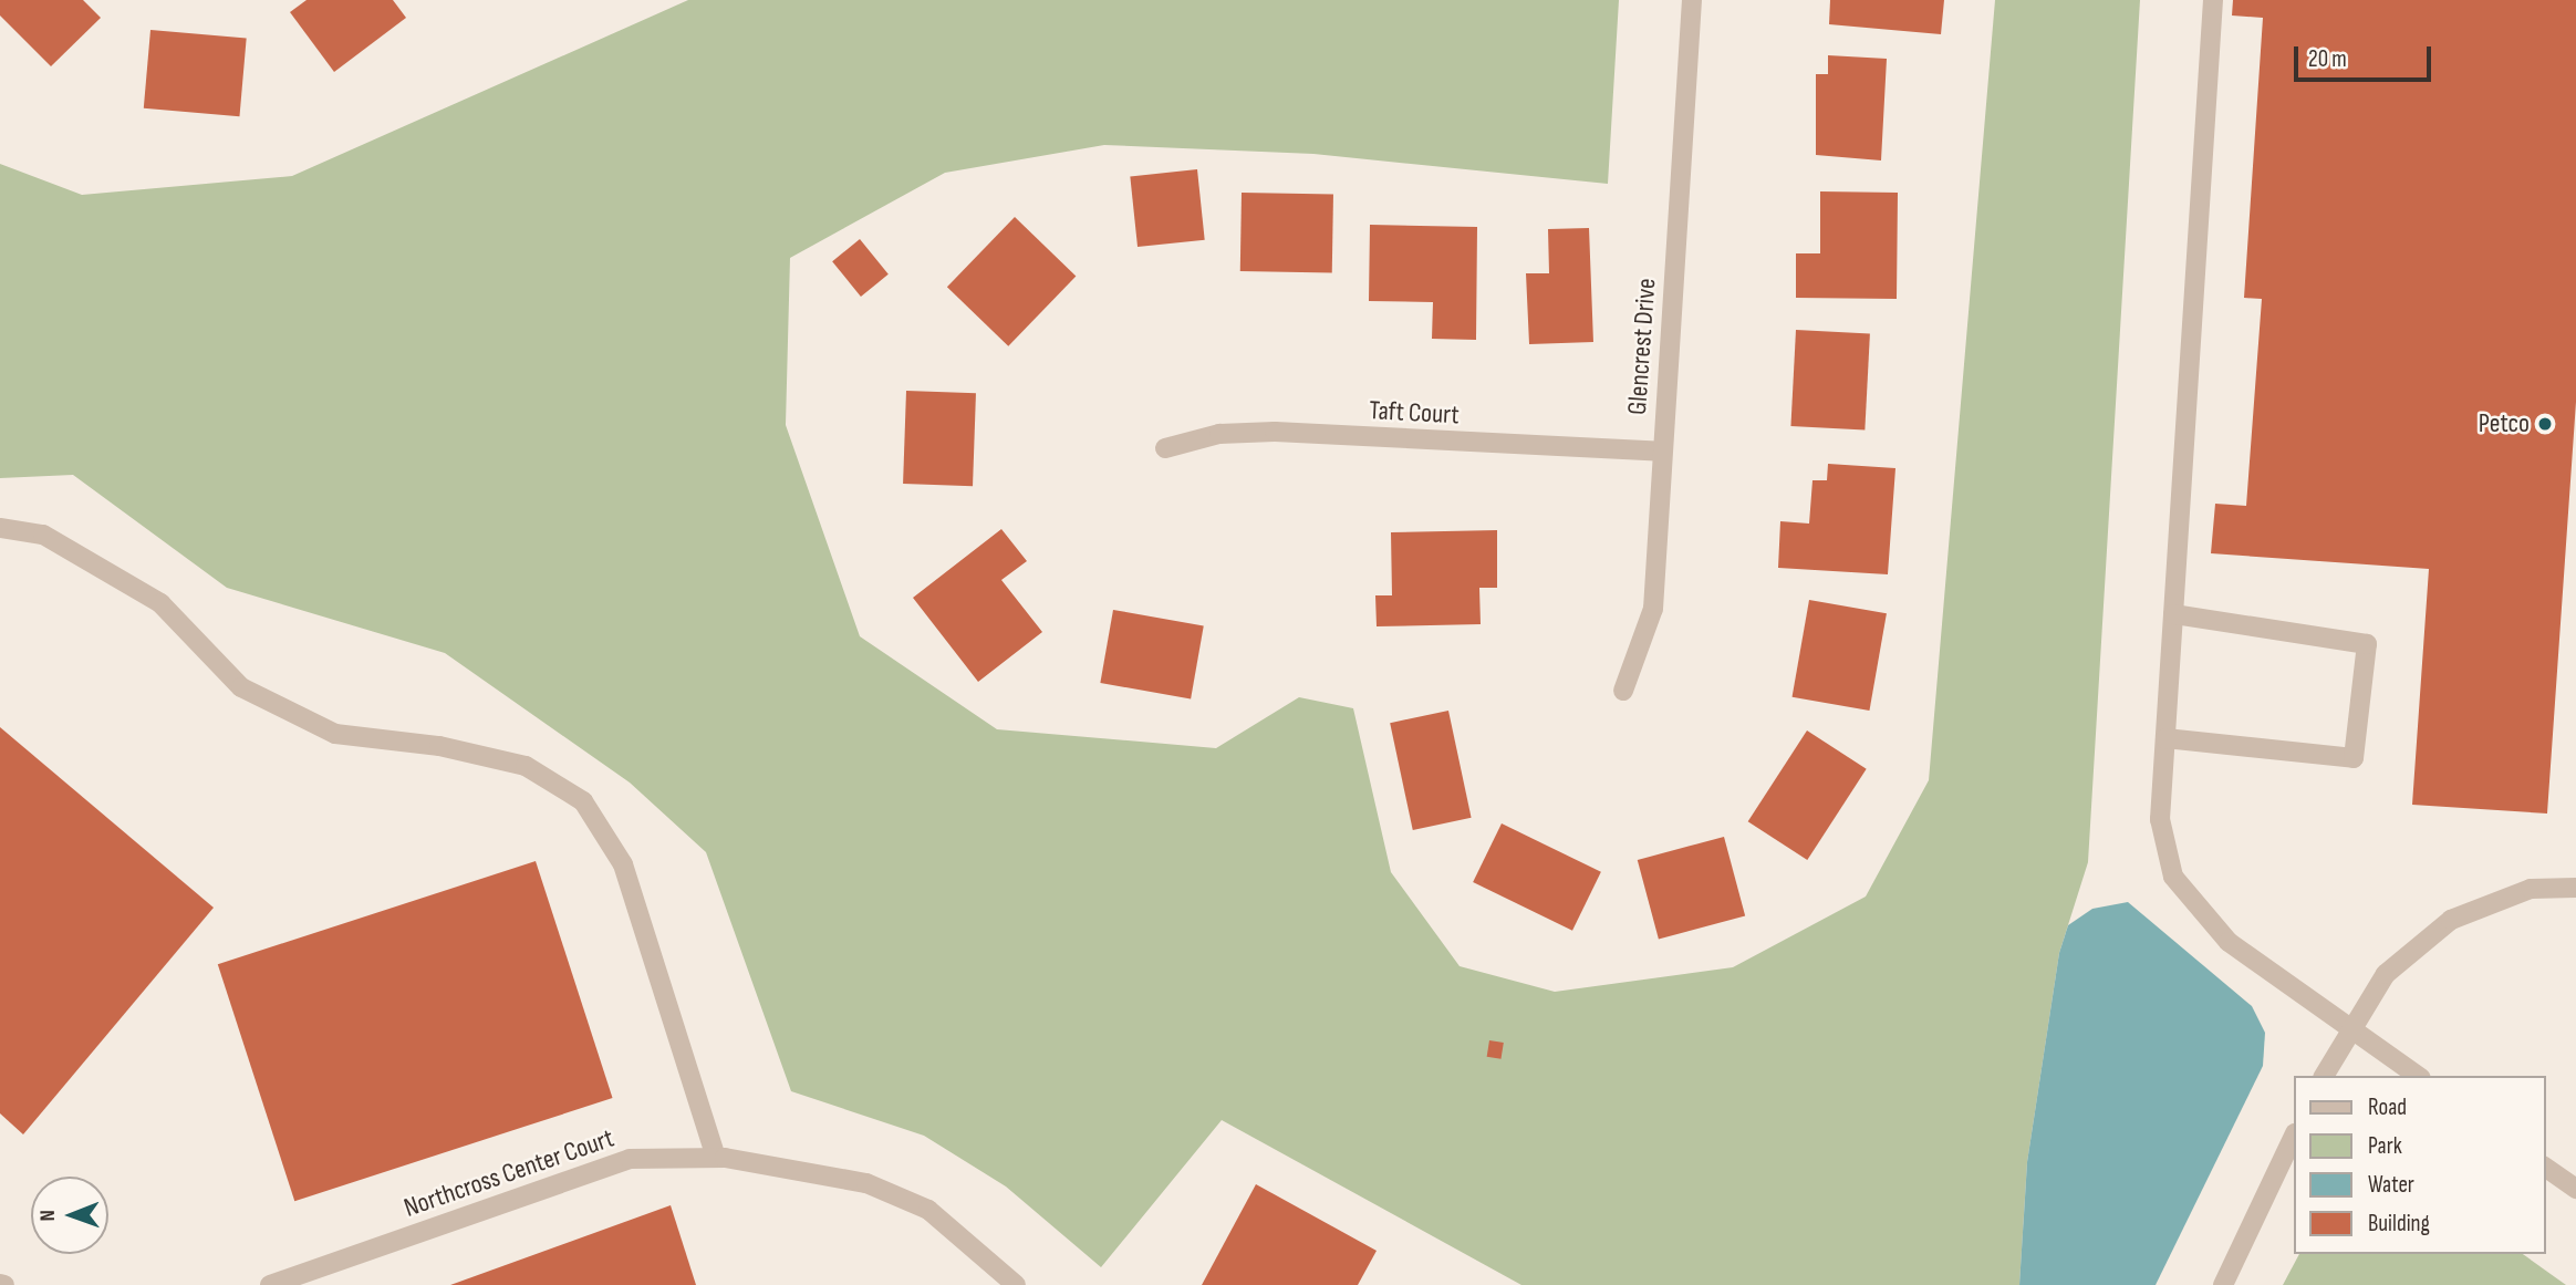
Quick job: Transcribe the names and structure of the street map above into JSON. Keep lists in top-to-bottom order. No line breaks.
{"streets":{"street":["Glencrest Drive","Taft Court","Northcross Center Court"]},"crossings":[["Glencrest Drive","Taft Court"]],"places":["Petco"],"legend":["Road","Park","Water","Building"],"scale_bar":"20 m","north":"left"}
